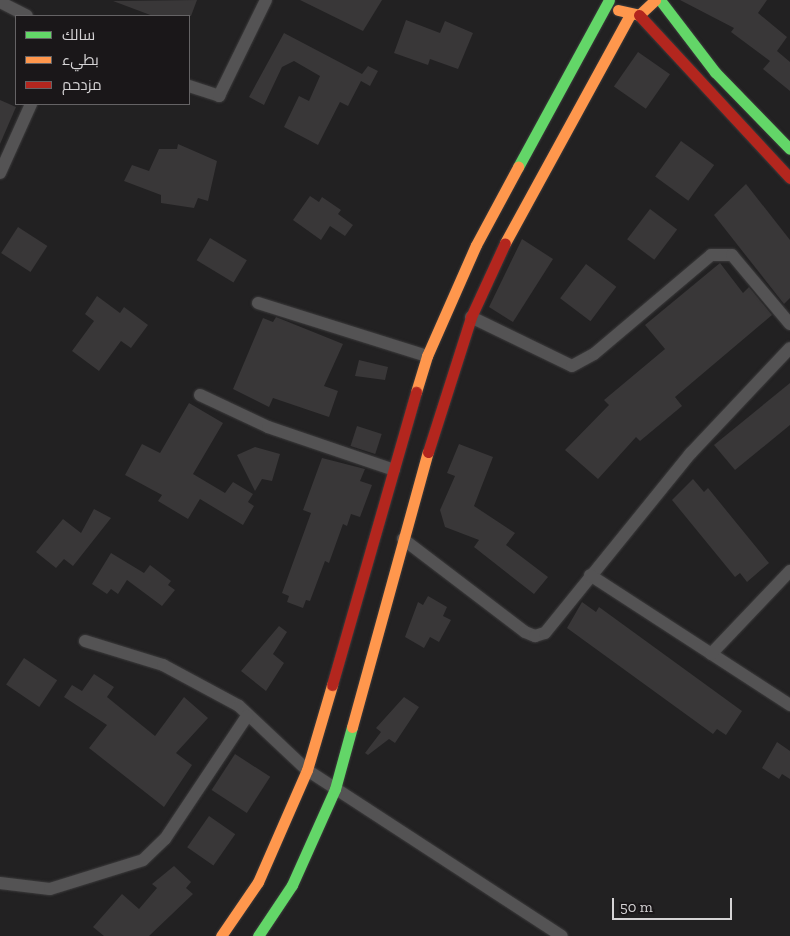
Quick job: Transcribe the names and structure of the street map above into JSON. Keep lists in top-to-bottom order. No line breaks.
{"legend":["سالك","بطيء","مزدحم"],"scale_bar":"50 m"}
